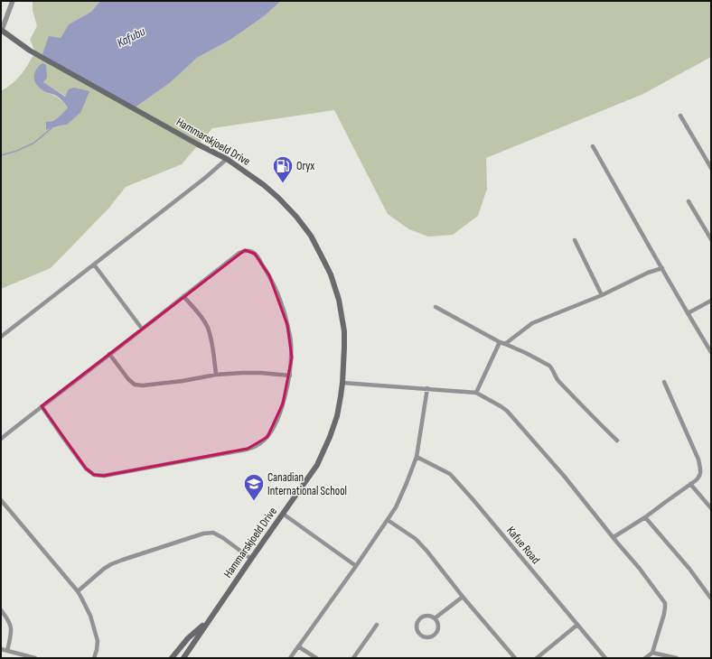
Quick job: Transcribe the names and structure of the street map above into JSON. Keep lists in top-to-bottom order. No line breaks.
{"streets":{"main road":["Hammarskjoeld Drive"],"street":["Kafue Road"]},"water":["Kafubu"],"places":{"fuel station":["Oryx"],"school or university":["Canadian International School"]}}
